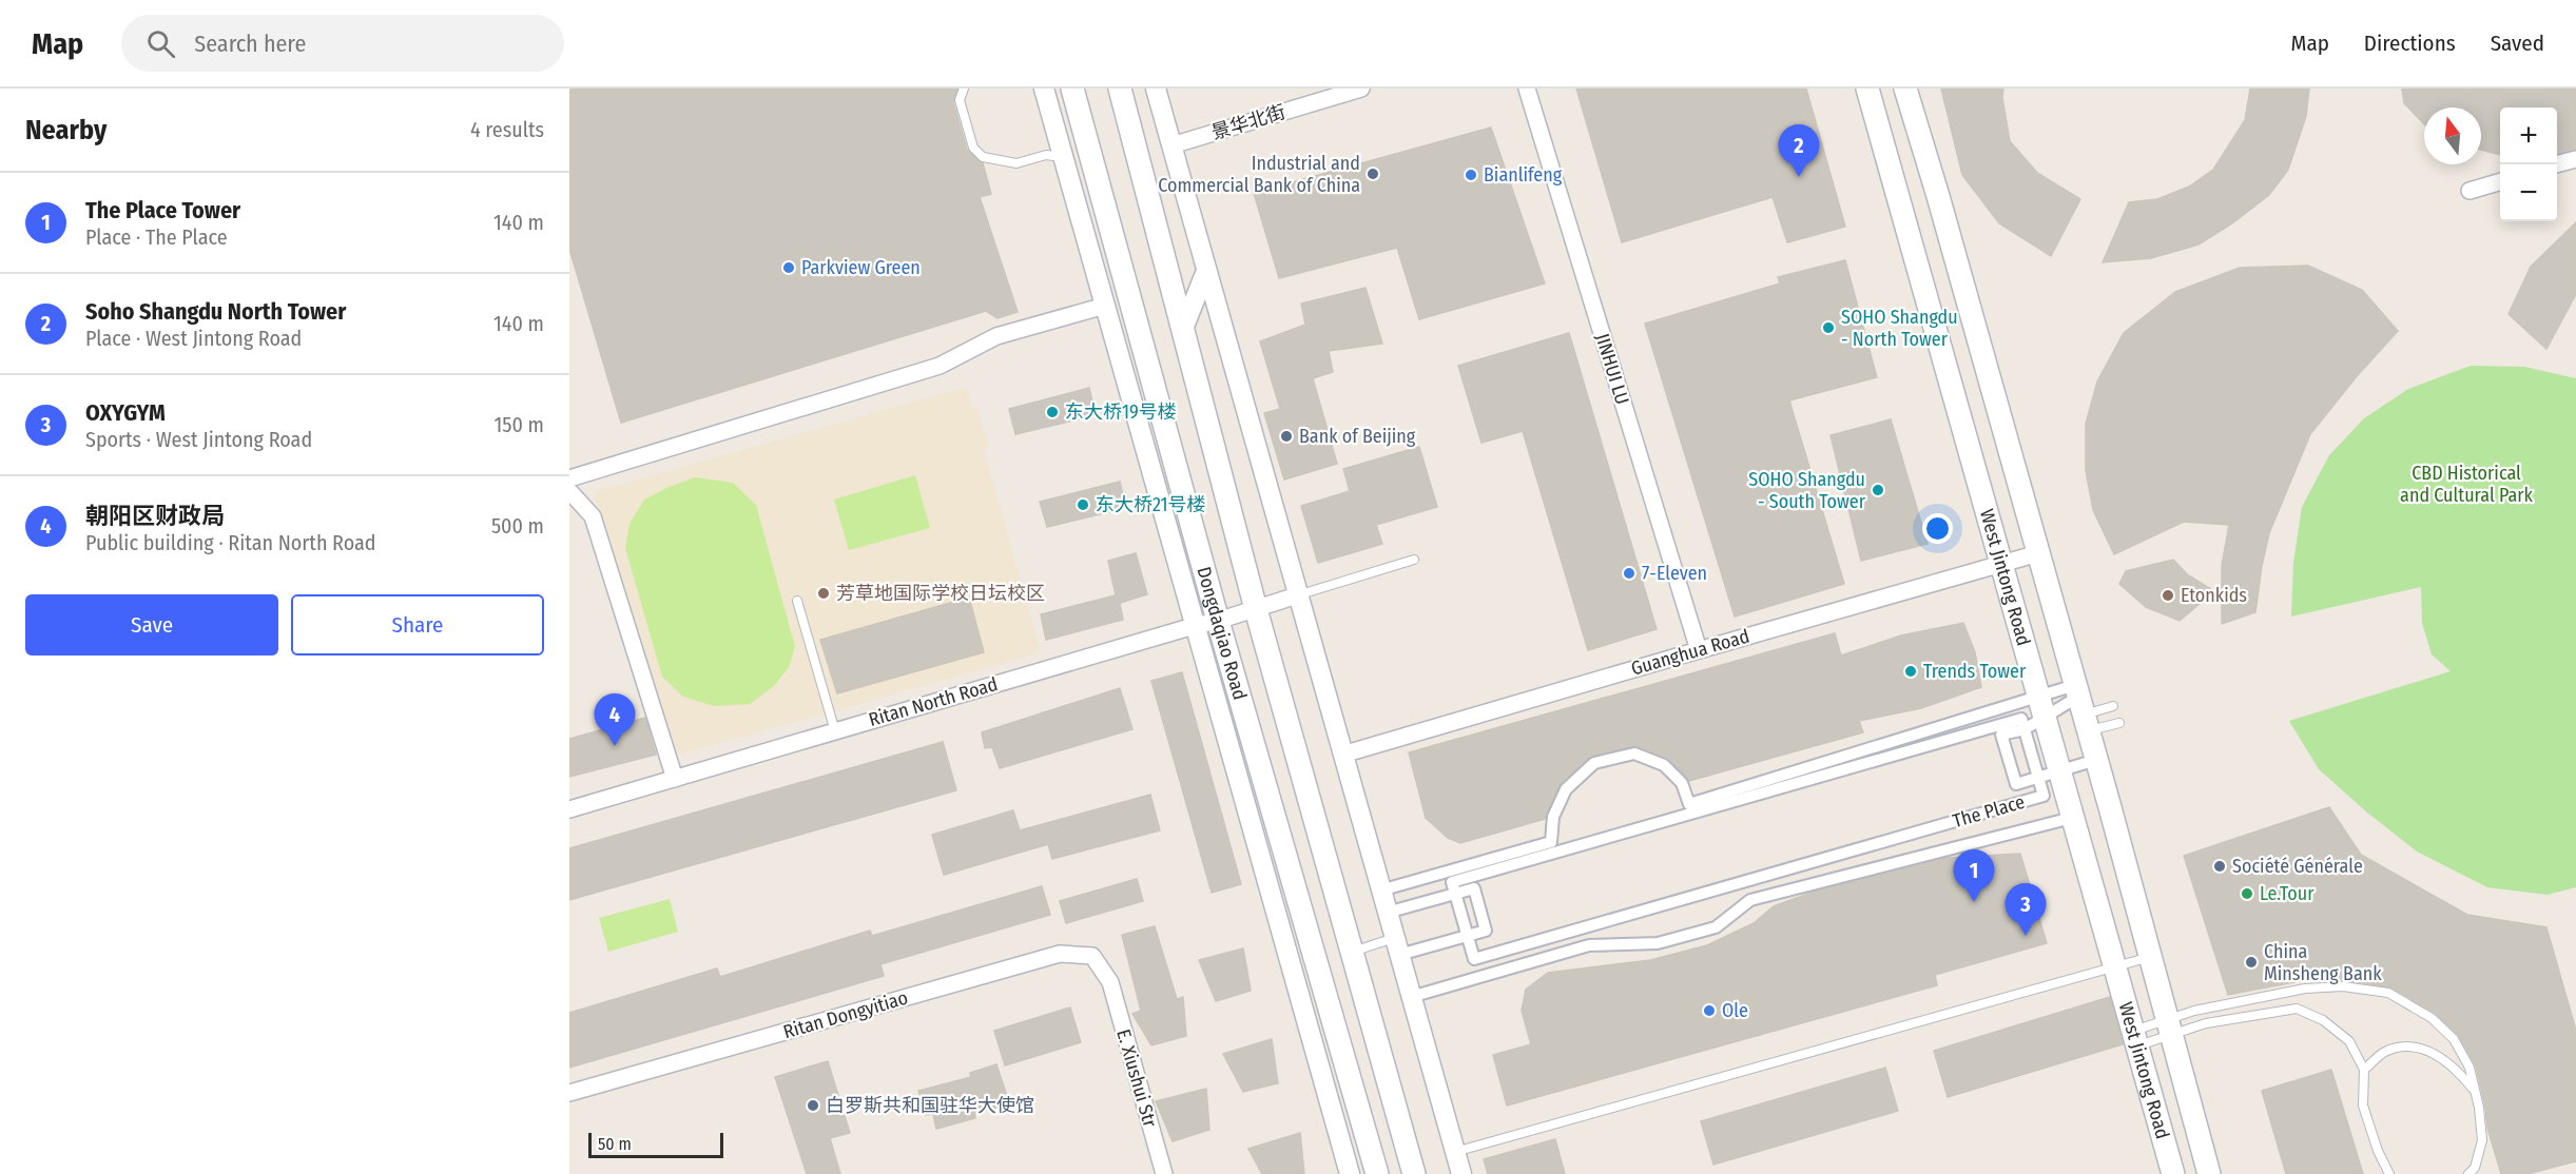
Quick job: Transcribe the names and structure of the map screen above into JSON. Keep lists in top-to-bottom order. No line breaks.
{"streets":{"main road":["West Jintong Road","Dongdaqiao Road"],"street":["景华北街","JINHUI LU","Guanghua Road","Ritan North Road","The Place","Ritan Dongyitiao","E. Xiushui Str"]},"crossings":[["JINHUI LU","Guanghua Road"],["West Jintong Road","Guanghua Road"],["West Jintong Road","The Place"],["Dongdaqiao Road","Ritan North Road"],["Ritan Dongyitiao","E. Xiushui Str"]],"parks":["CBD Historical and Cultural Park"],"places":["Industrial and Commercial Bank of China","Bianlifeng","Parkview Green","SOHO Shangdu - North Tower","东大桥19号楼","Bank of Beijing","SOHO Shangdu - South Tower","东大桥21号楼","7-Eleven","芳草地国际学校日坛校区","Etonkids","Trends Tower","Société Générale","Le.Tour","China Minsheng Bank","Ole","白罗斯共和国驻华大使馆"],"scale_bar":"50 m","north":"top","page":{"header":"Map","search":"Search here","nav":["Map","Directions","Saved"],"heading":["Nearby","4 results"],"map_buttons":["+","−"],"pins":["2","4","1","3"],"list":[{"mark":"1","name":"The Place Tower","note":"Place · The Place","value":"140 m"},{"mark":"2","name":"Soho Shangdu North Tower","note":"Place · West Jintong Road","value":"140 m"},{"mark":"3","name":"OXYGYM","note":"Sports · West Jintong Road","value":"150 m"},{"mark":"4","name":"朝阳区财政局","note":"Public building · Ritan North Road","value":"500 m"}],"buttons":["Save","Share"],"scale":"50 m"}}
